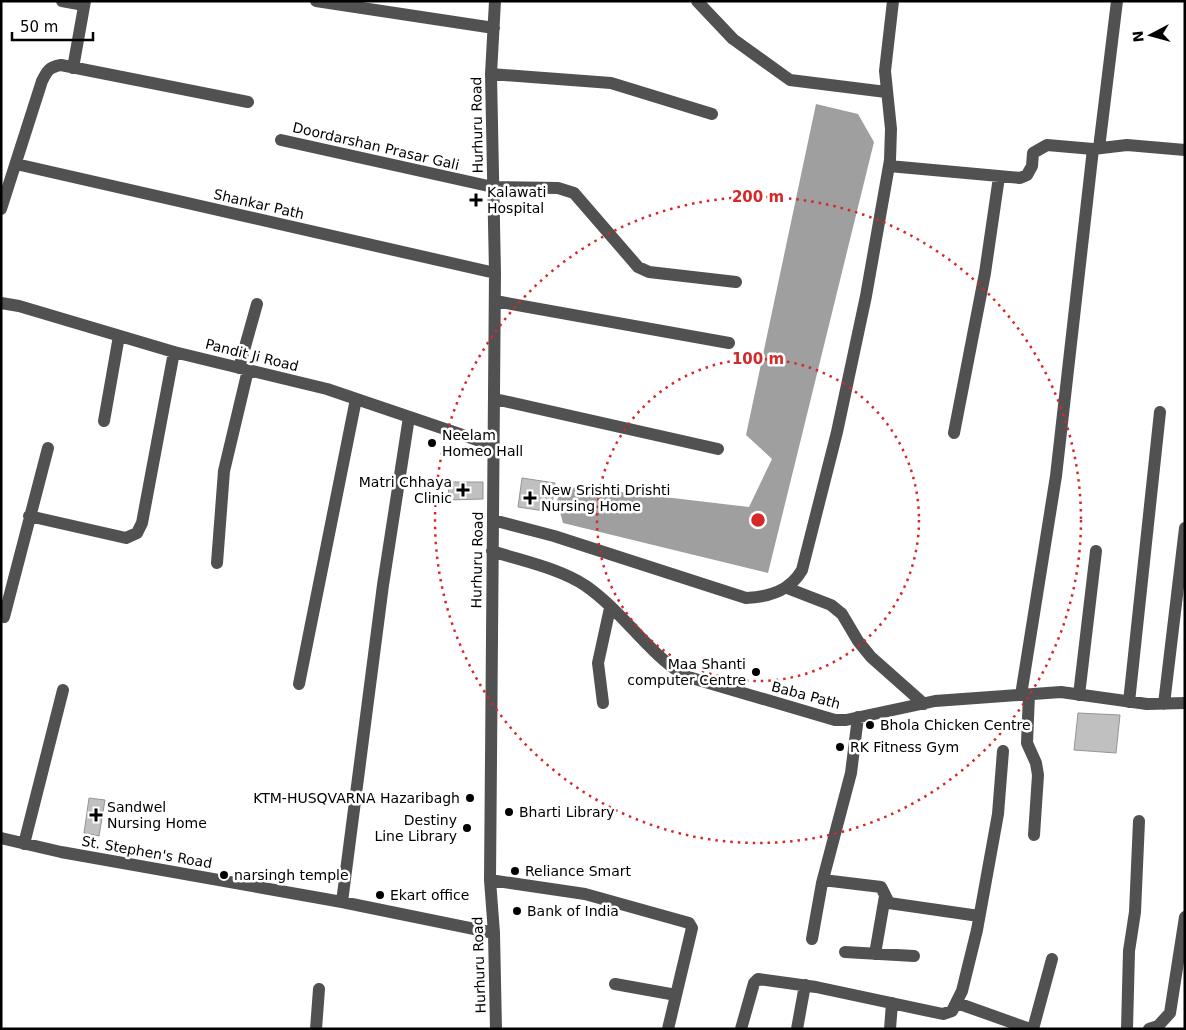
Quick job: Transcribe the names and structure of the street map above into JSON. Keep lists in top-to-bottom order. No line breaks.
{"streets":{"street":["Hurhuru Road","Doordarshan Prasar Gali","Shankar Path","Pandit Ji Road","Baba Path","St. Stephen's Road"]},"crossings":[["Hurhuru Road","Doordarshan Prasar Gali"],["Hurhuru Road","Shankar Path"],["Hurhuru Road","Pandit Ji Road"],["Hurhuru Road","Baba Path"],["Hurhuru Road","St. Stephen's Road"]],"places":{"health":["Kalawati Hospital","Matri Chhaya Clinic","New Srishti Drishti Nursing Home","Sandwel Nursing Home"],"other":["Neelam Homeo Hall","Maa Shanti computer Centre","Bhola Chicken Centre","RK Fitness Gym","KTM-HUSQVARNA Hazaribagh","Bharti Library","Destiny Line Library","Reliance Smart","narsingh temple","Ekart office","Bank of India"]},"scale_bar":"50 m","north":"left","rings":["200 m","100 m"]}
